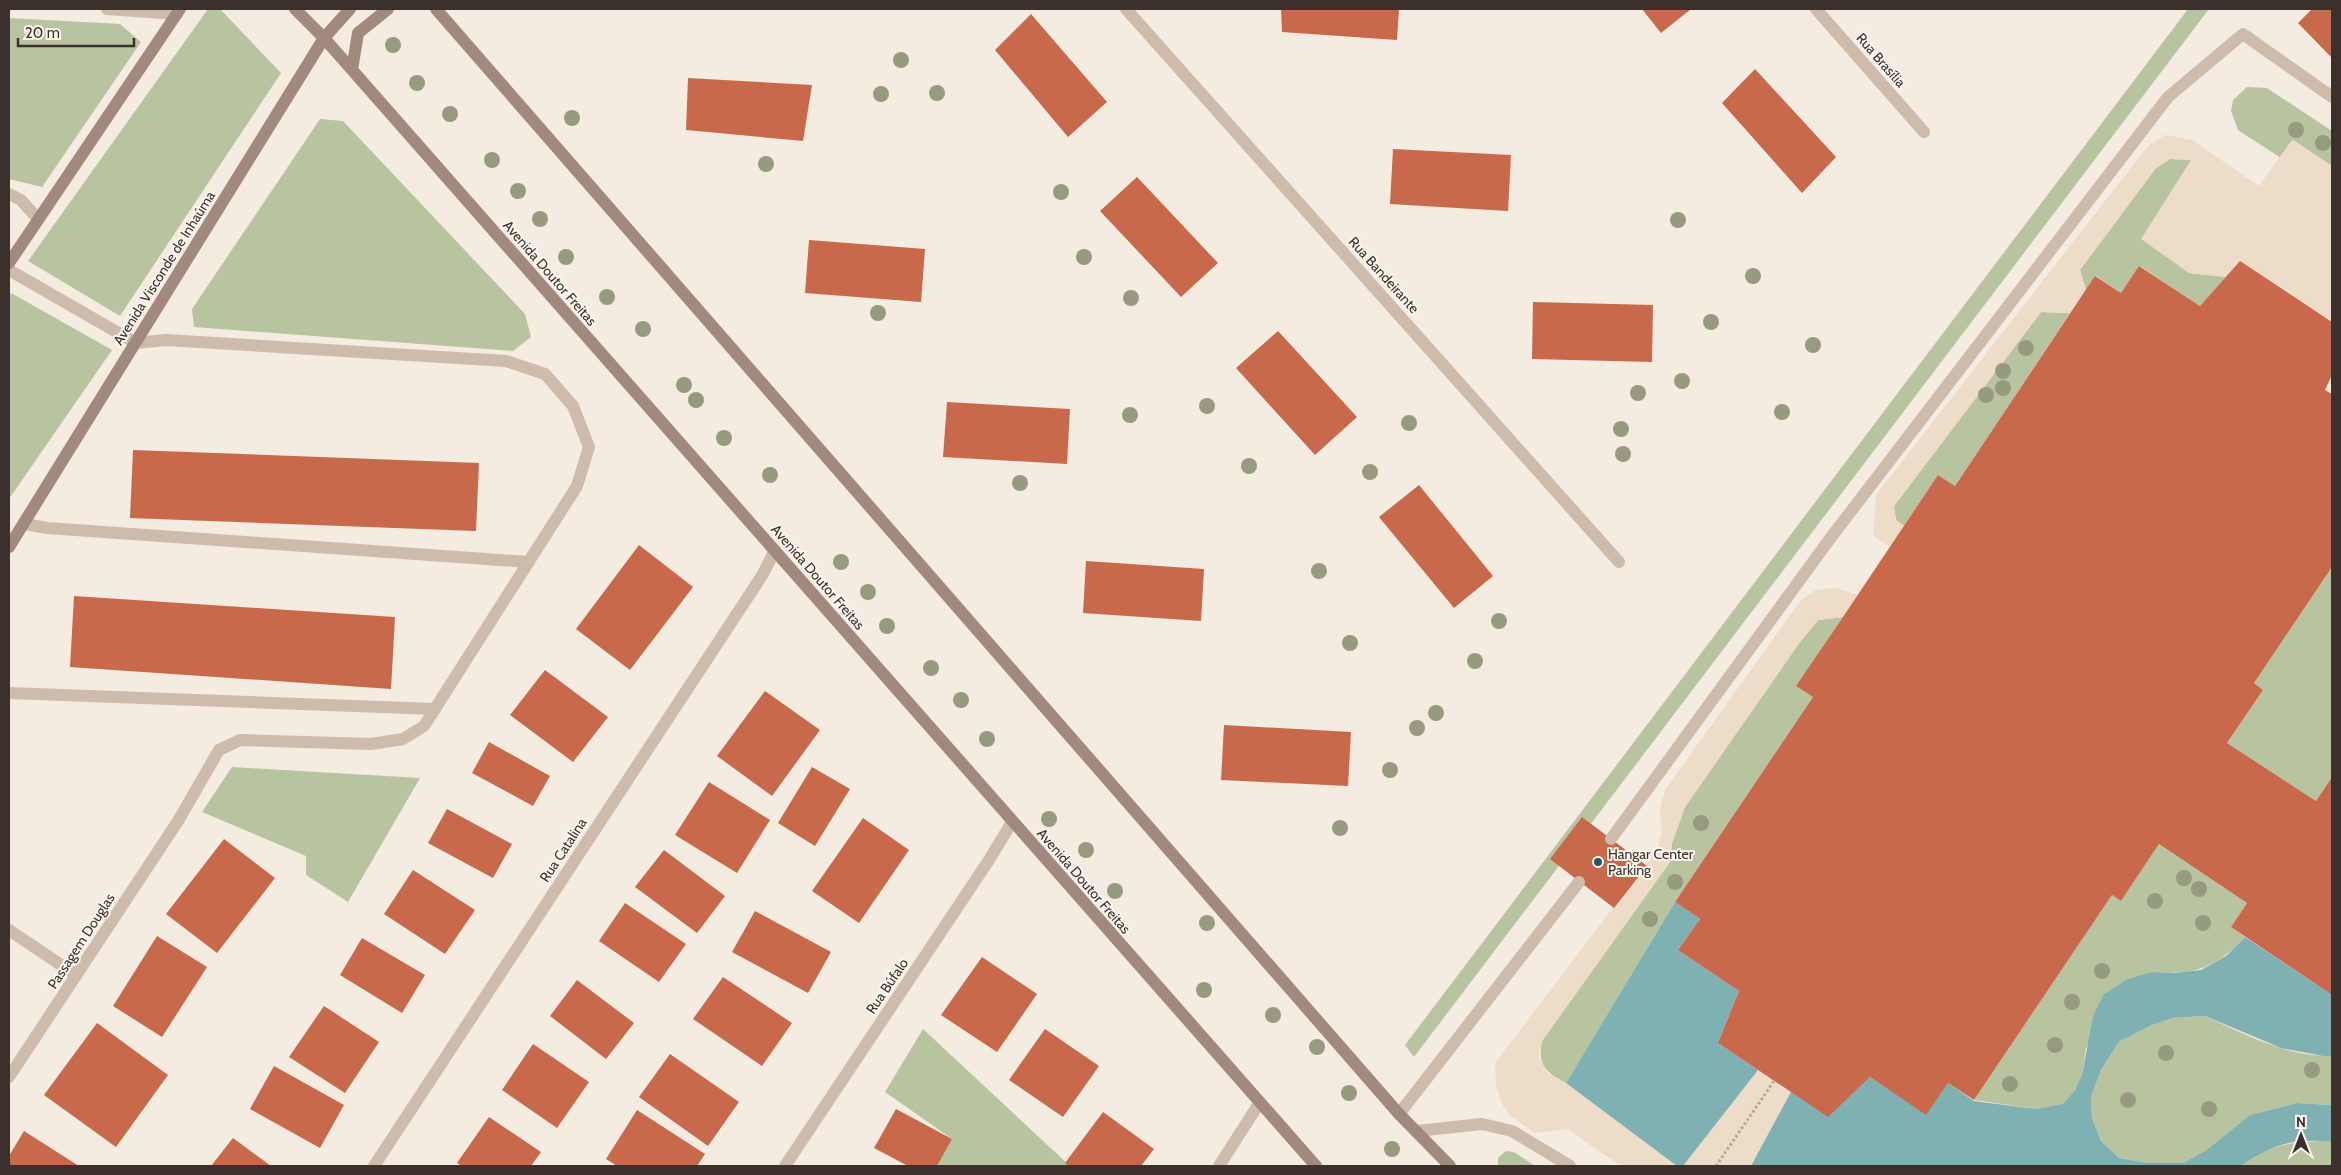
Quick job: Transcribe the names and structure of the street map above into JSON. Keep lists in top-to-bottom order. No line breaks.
{"streets":{"main road":["Avenida Visconde de Inhaúma","Avenida Doutor Freitas"],"street":["Rua Brasília","Rua Bandeirante","Rua Catalina","Passagem Douglas","Rua Búfalo"]},"crossings":[["Avenida Visconde de Inhaúma","Avenida Doutor Freitas"],["Avenida Visconde de Inhaúma","Passagem Douglas"],["Avenida Doutor Freitas","Rua Catalina"],["Avenida Doutor Freitas","Rua Búfalo"]],"places":["Hangar Center Parking"],"scale_bar":"20 m","north":"top"}
